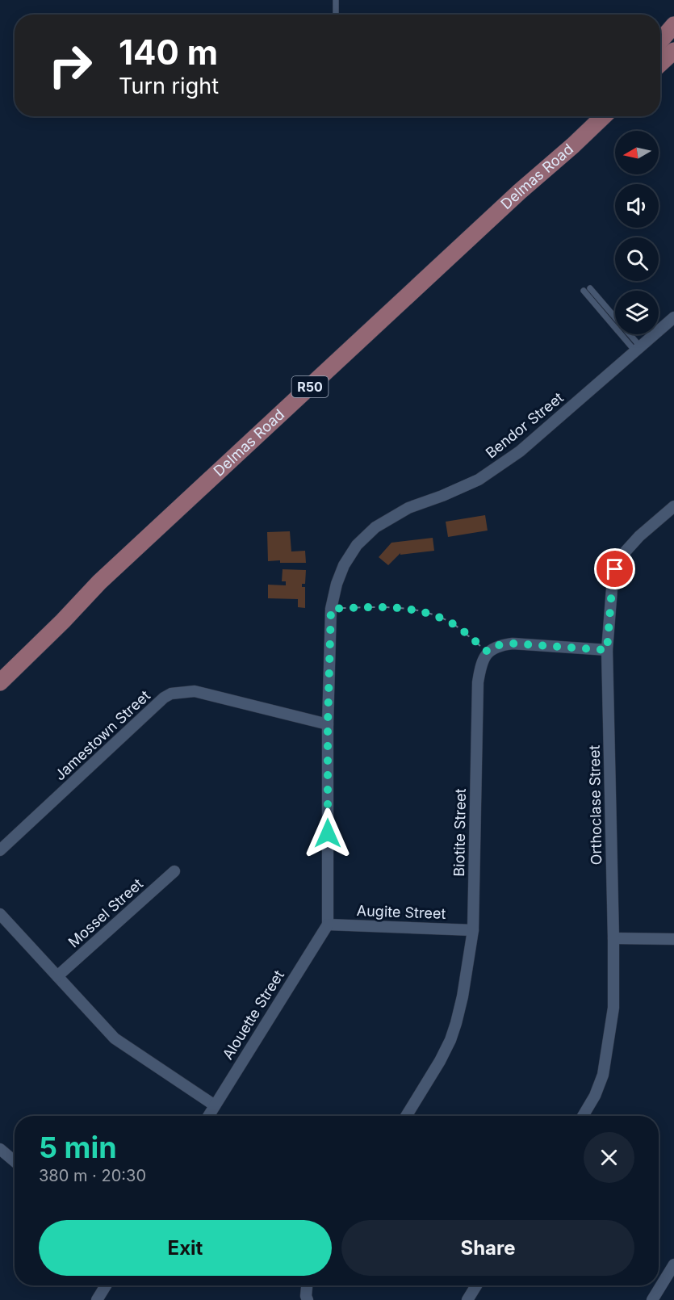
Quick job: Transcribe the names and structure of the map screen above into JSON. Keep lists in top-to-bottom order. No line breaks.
{"streets":{"main road":["Delmas Road","R50"],"street":["Bendor Street","Jamestown Street","Orthoclase Street","Biotite Street","Augite Street","Mossel Street","Alouette Street"]},"crossings":[["Bendor Street","Jamestown Street"],["Bendor Street","Augite Street"],["Bendor Street","Alouette Street"],["Biotite Street","Augite Street"],["Augite Street","Alouette Street"]],"north":"left","page":{"turn":["140 m","Turn right"],"heading":["5 min","380 m · 20:30"],"buttons":["Exit","Share"]}}
